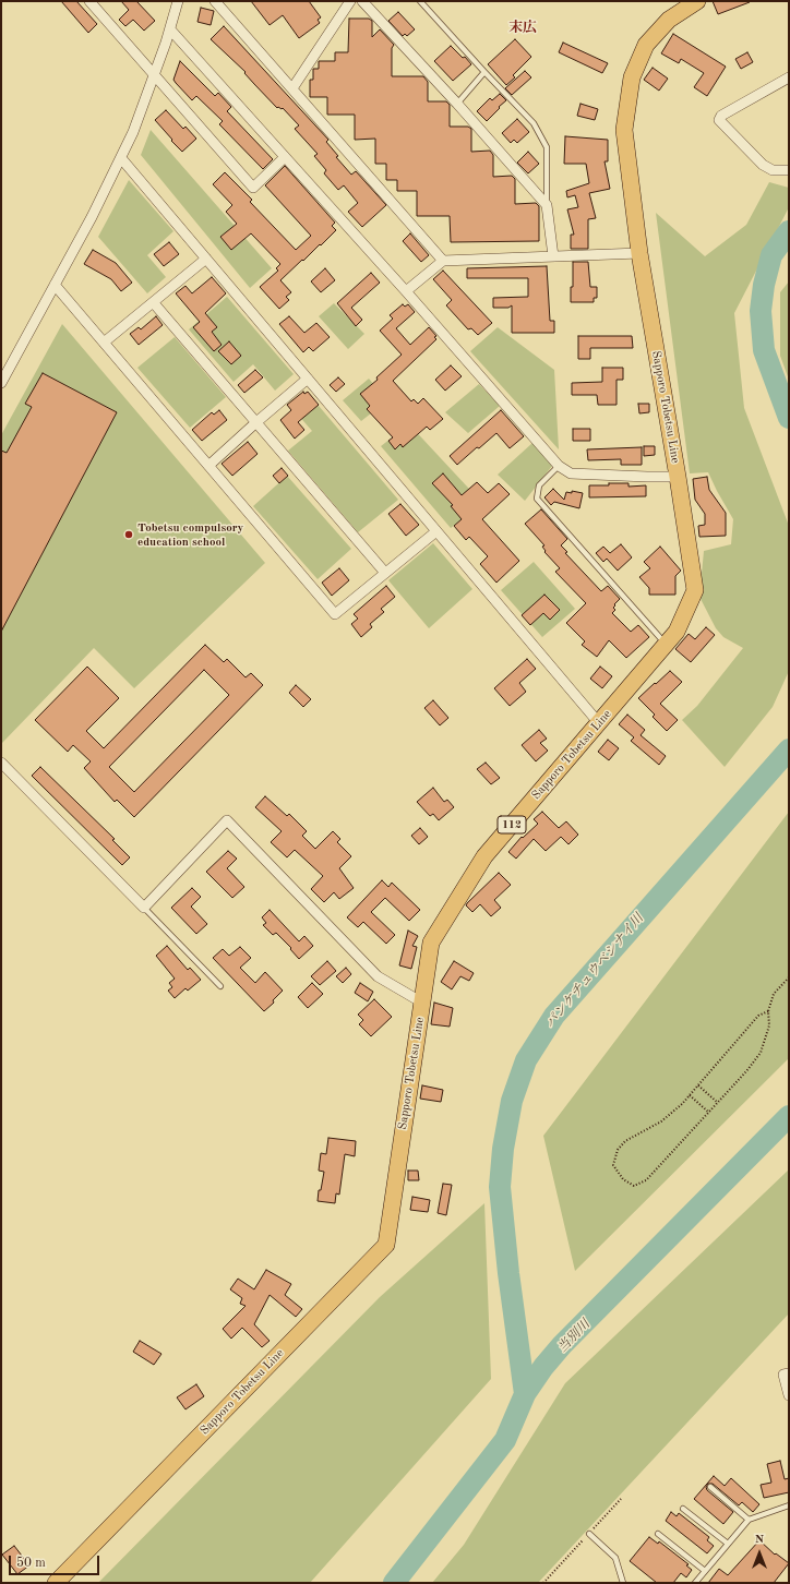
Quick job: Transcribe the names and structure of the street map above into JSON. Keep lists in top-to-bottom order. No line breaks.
{"streets":{"main road":["Sapporo Tobetsu Line","112"]},"districts":["末広"],"water":["パンケチュウベシナイ川","当別川"],"places":["Tobetsu compulsory education school"],"scale_bar":"50 m","north":"top"}
